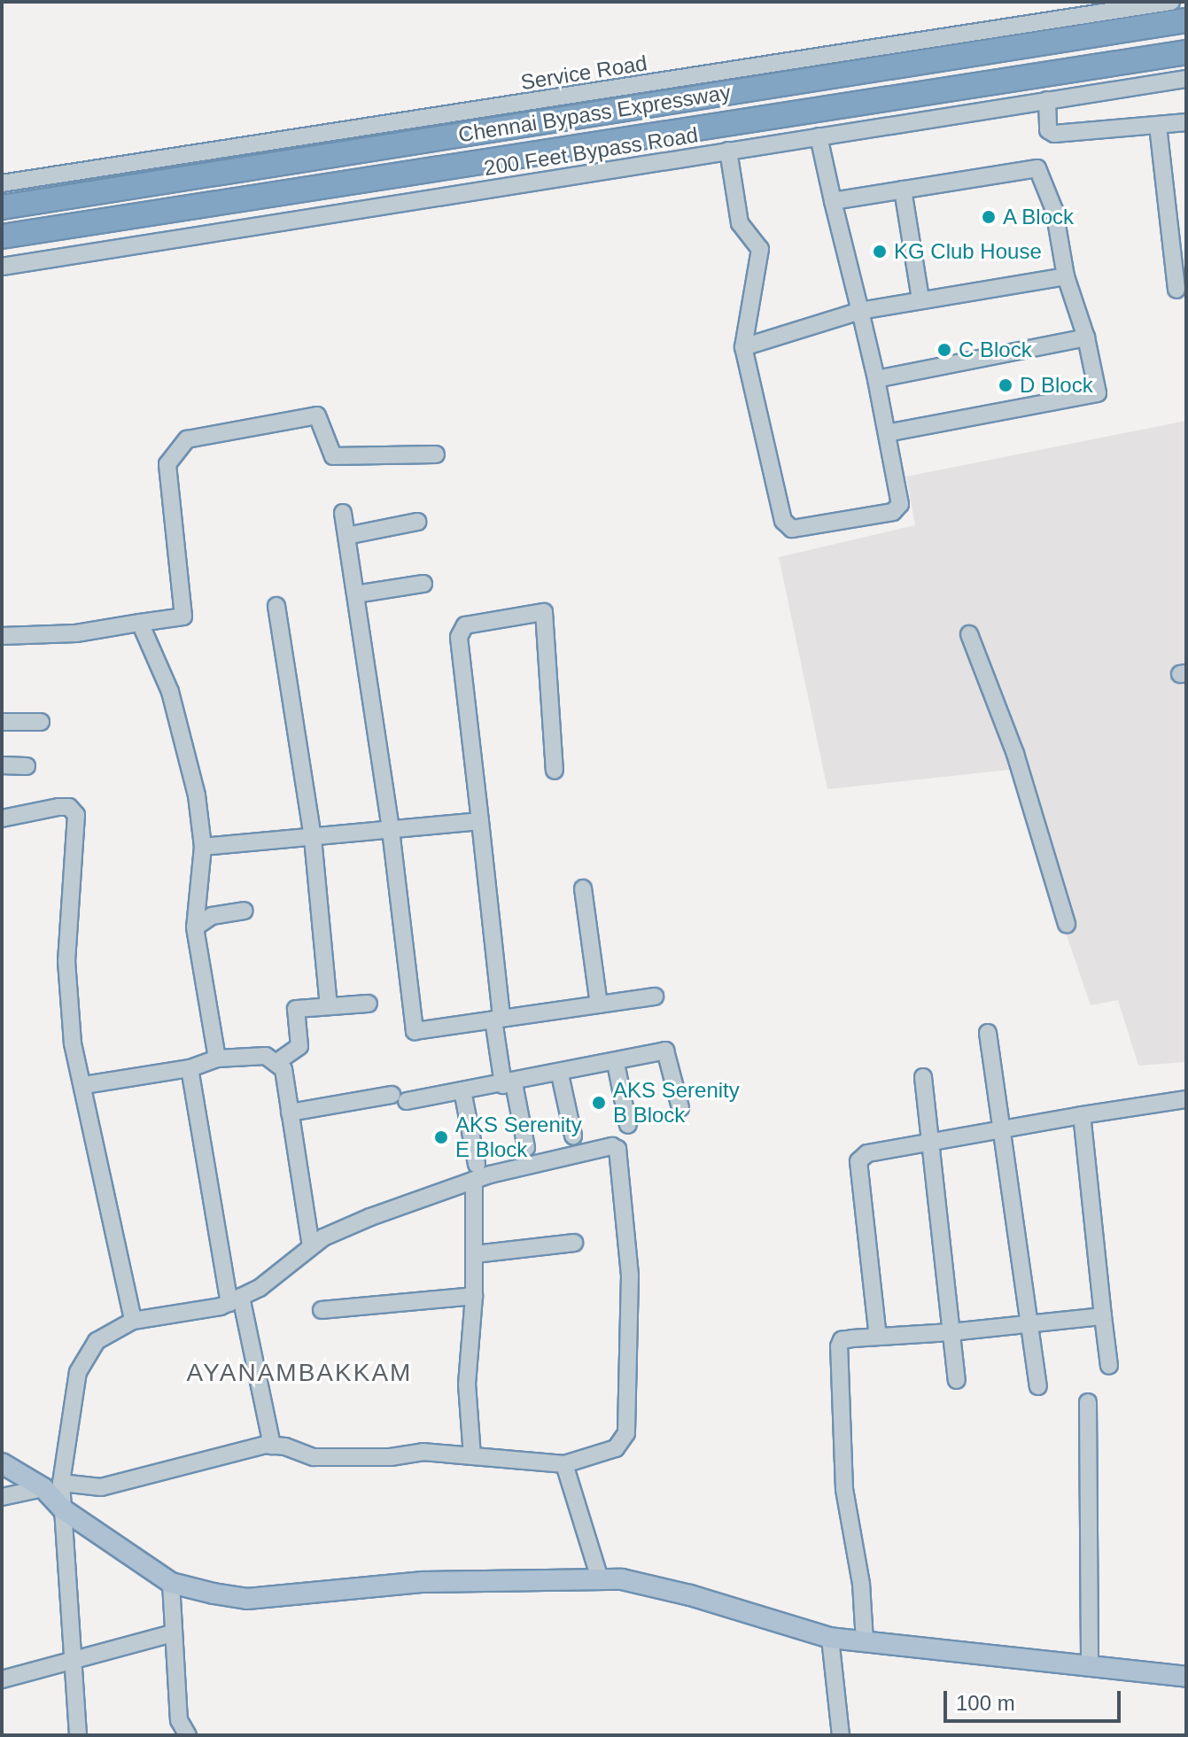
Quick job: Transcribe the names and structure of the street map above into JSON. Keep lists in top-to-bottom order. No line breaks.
{"streets":{"highway":["Chennai Bypass Expressway"],"street":["Service Road","200 Feet Bypass Road"]},"districts":["AYANAMBAKKAM"],"places":["A Block","KG Club House","C Block","D Block","AKS Serenity B Block","AKS Serenity E Block"],"scale_bar":"100 m"}
